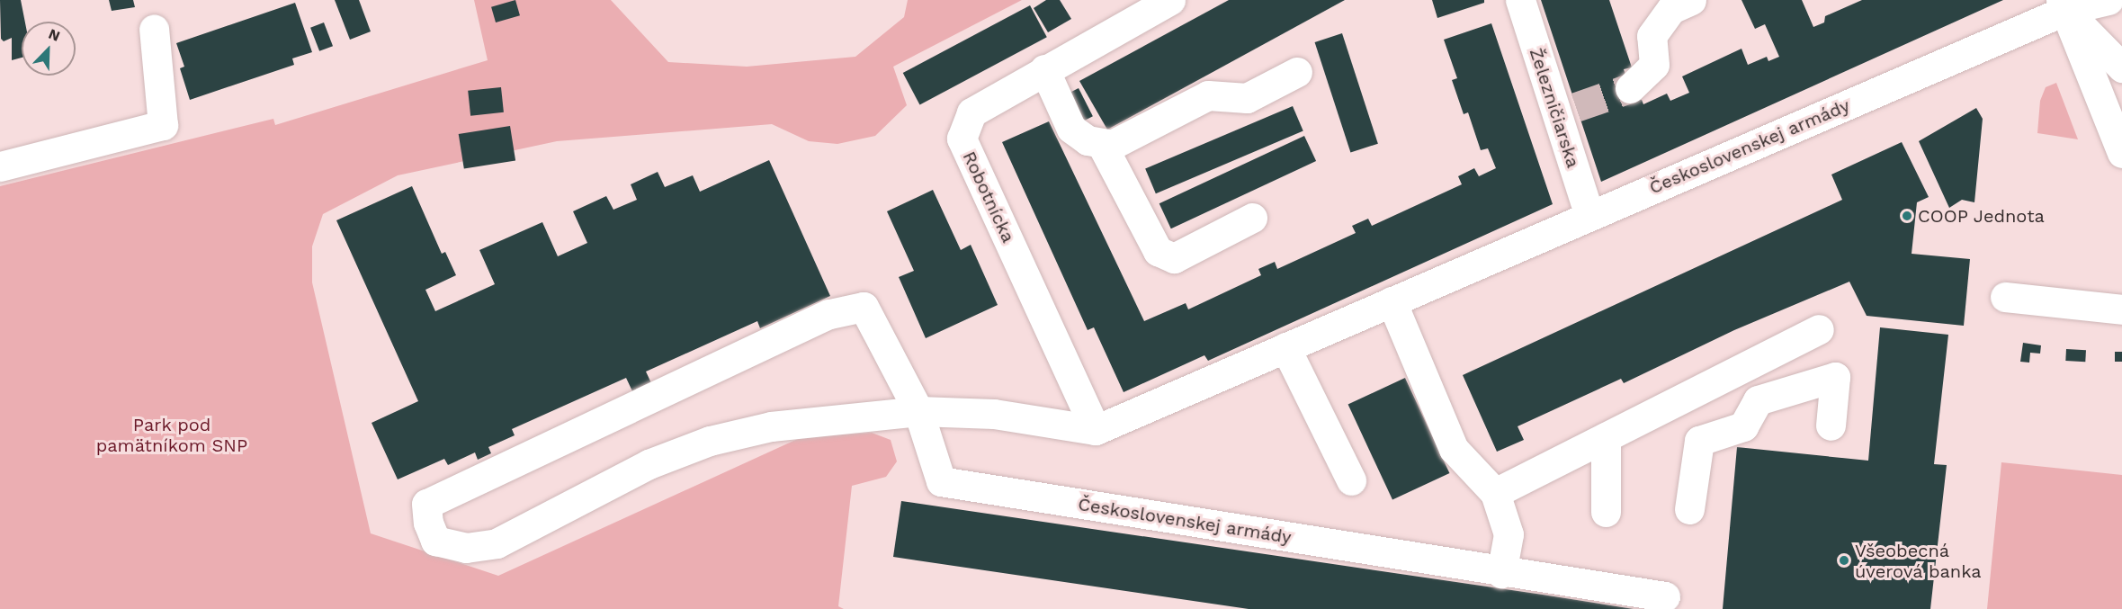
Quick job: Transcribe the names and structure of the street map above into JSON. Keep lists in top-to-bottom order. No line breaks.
{"streets":{"street":["Železničiarska","Československej armády","Robotnícka"]},"crossings":[["Železničiarska","Československej armády"],["Československej armády","Robotnícka"]],"parks":["Park pod pamätníkom SNP"],"places":["COOP Jednota","Všeobecná úverová banka"],"north":"top right"}
